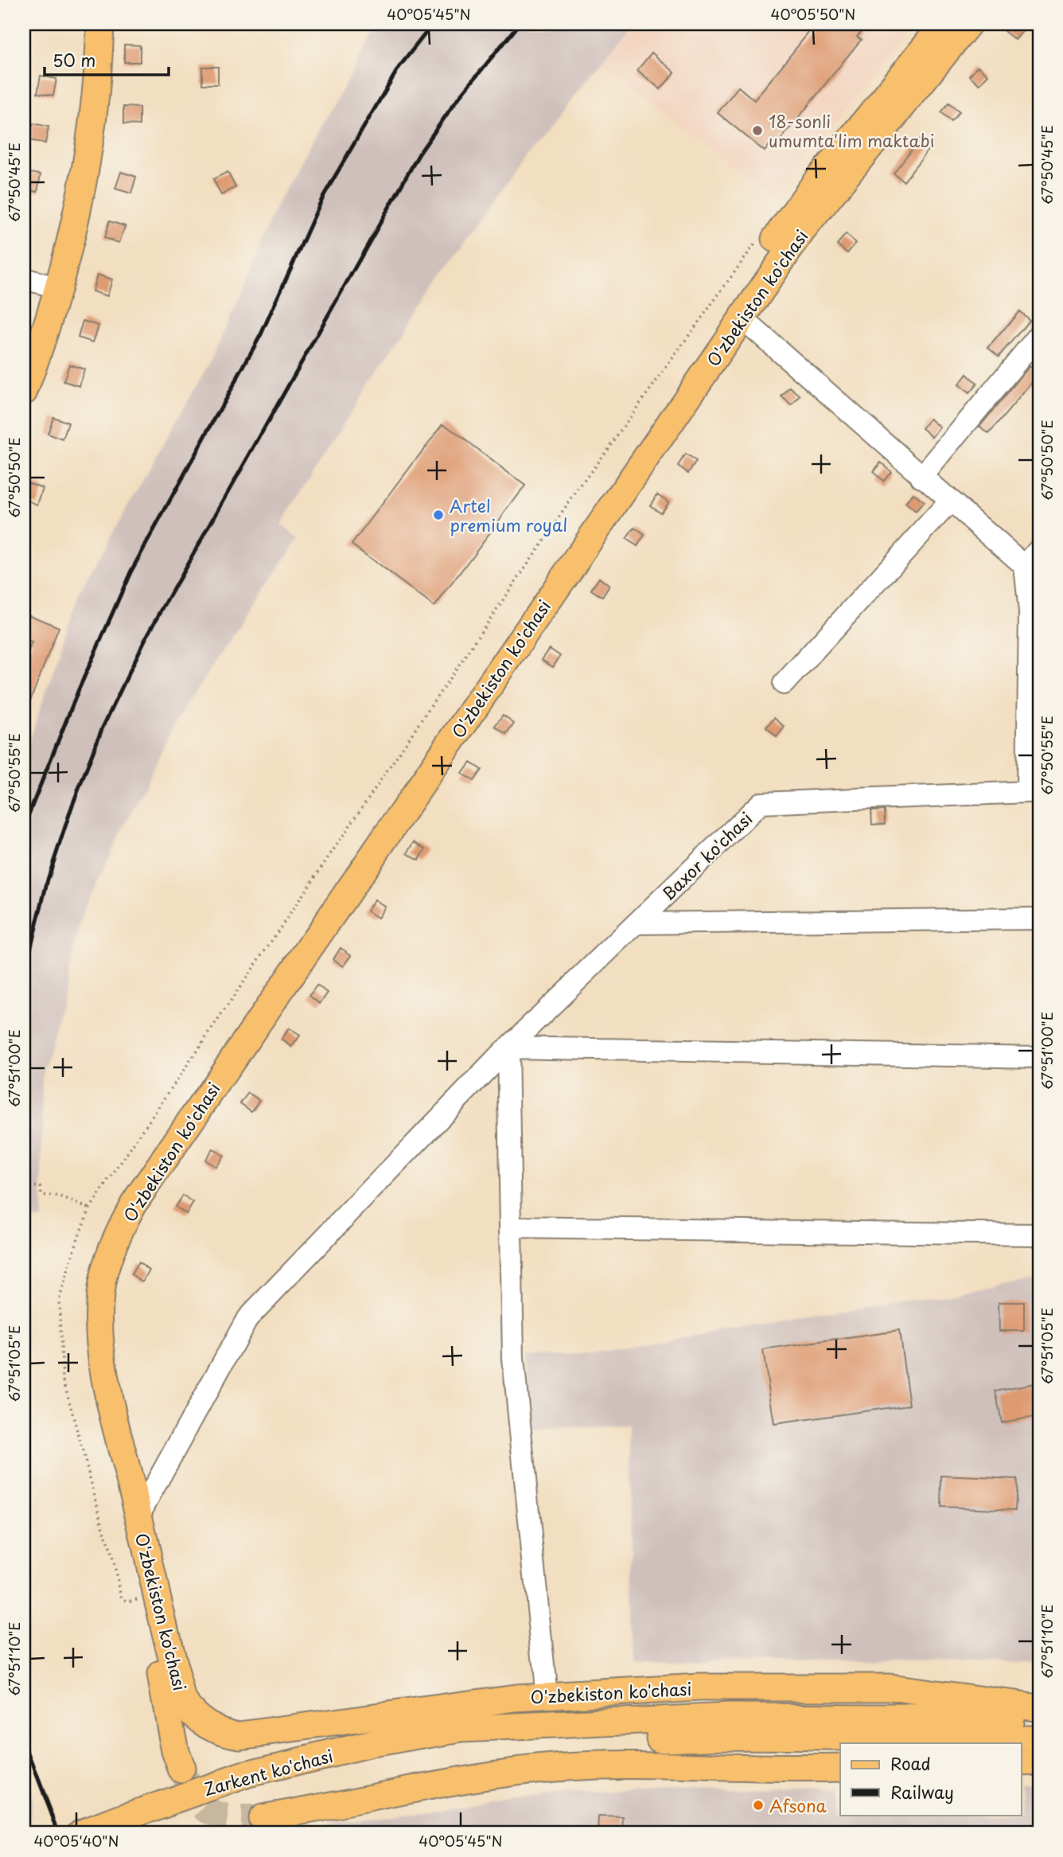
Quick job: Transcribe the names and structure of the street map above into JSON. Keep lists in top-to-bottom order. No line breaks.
{"streets":{"main road":["O'zbekiston ko'chasi","Zarkent ko'chasi"],"street":["Baxor ko'chasi"]},"crossings":[["O'zbekiston ko'chasi","Baxor ko'chasi"],["O'zbekiston ko'chasi","Zarkent ko'chasi"]],"places":["18-sonli umumta'lim maktabi","Artel premium royal","Afsona"],"legend":["Road","Railway"],"scale_bar":"50 m","coordinates":["40°05'45\"N","40°05'50\"N","67°50'45\"E","67°50'50\"E","67°50'55\"E","67°51'00\"E","67°51'05\"E","67°51'10\"E","40°05'40\"N"]}
